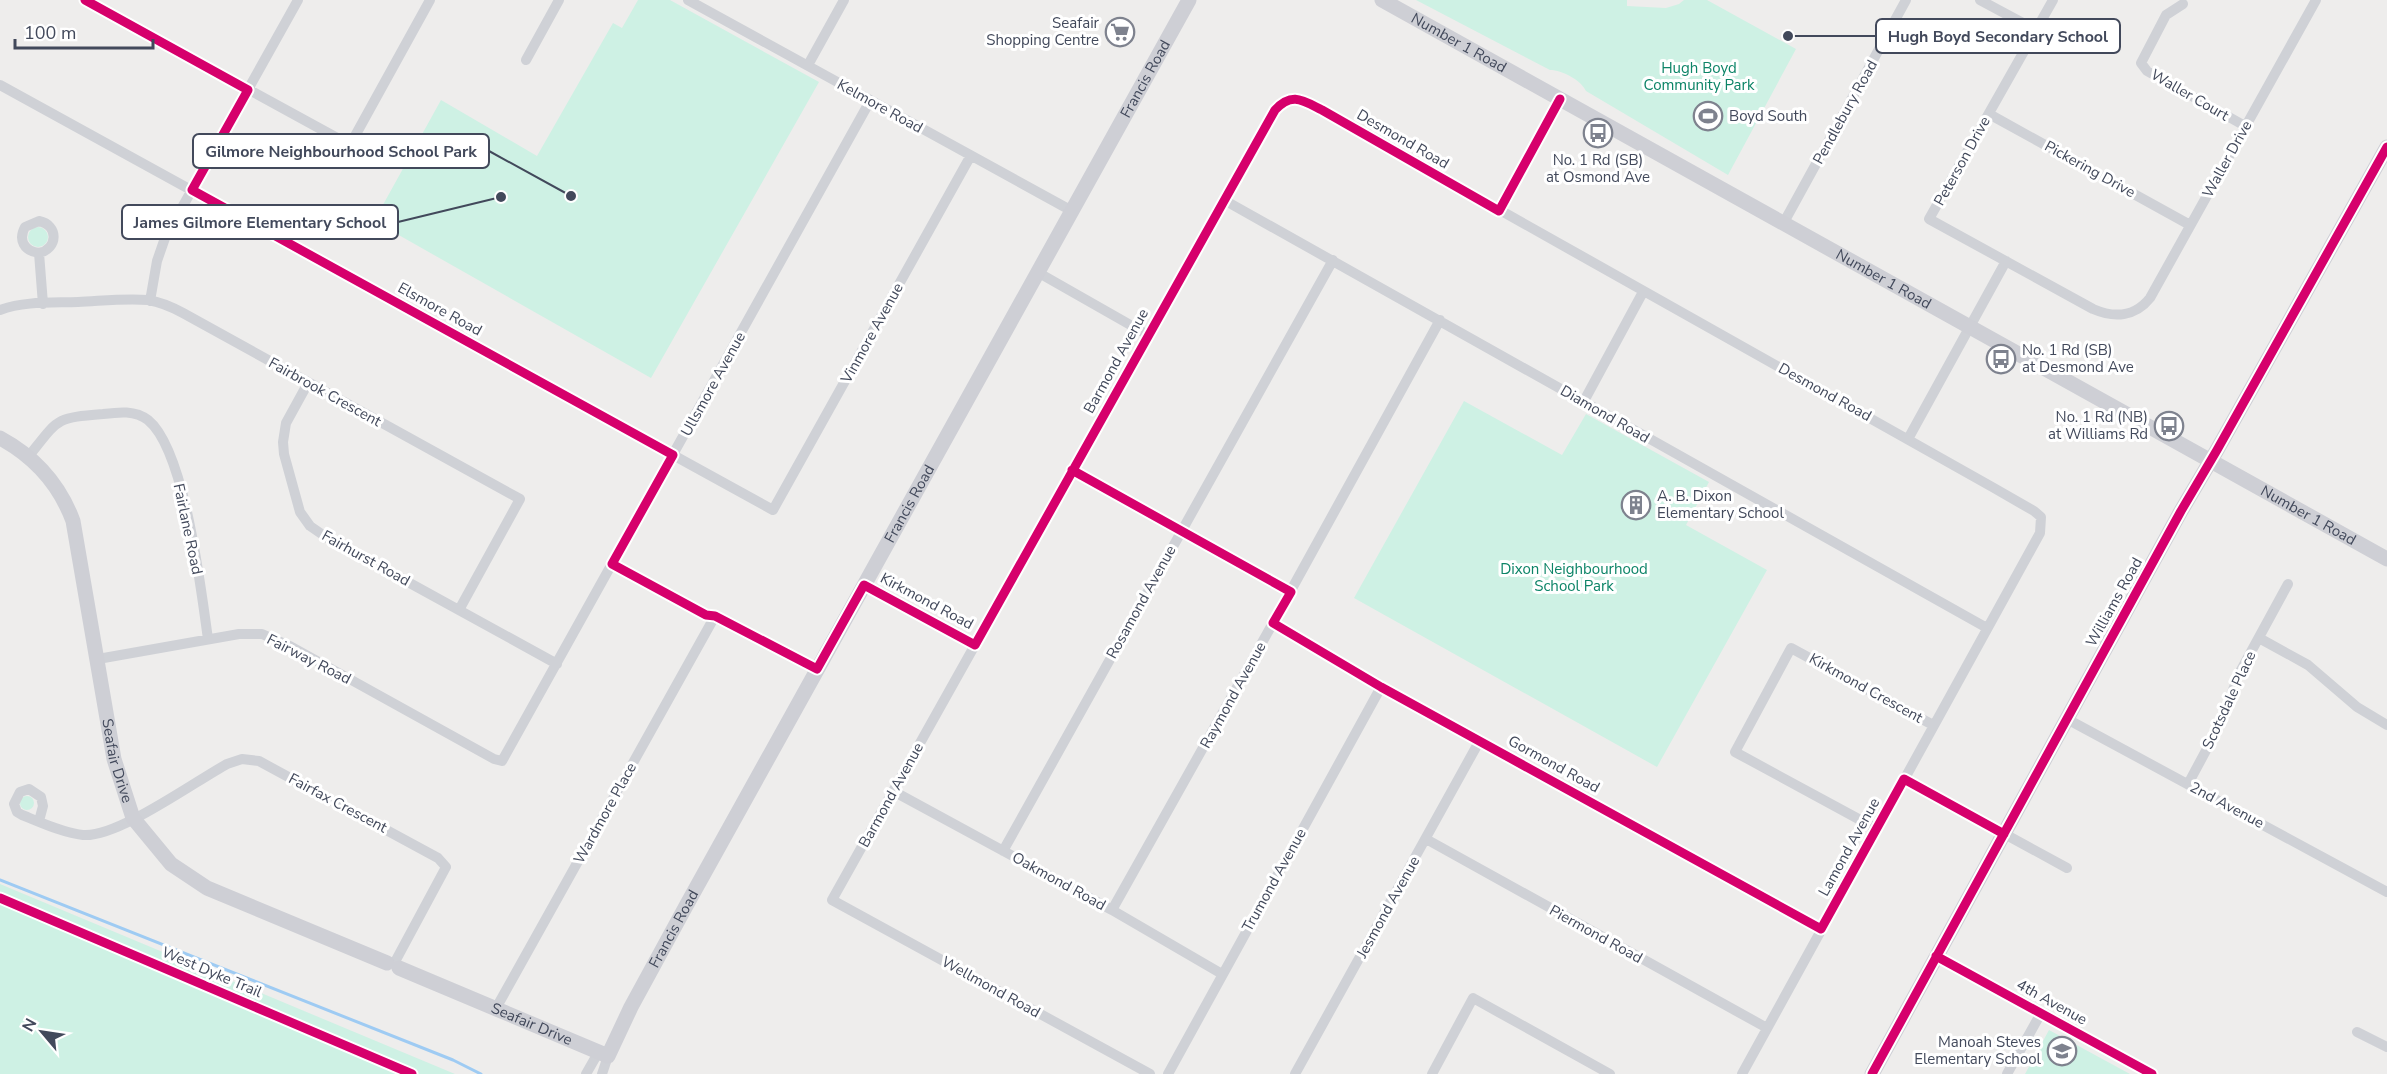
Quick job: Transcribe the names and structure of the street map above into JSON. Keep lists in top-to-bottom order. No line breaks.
{"streets":{"street":["Number 1 Road","Francis Road","Waller Court","Kelmore Road","Pendlebury Road","Desmond Road","Waller Drive","Peterson Drive","Pickering Drive","Elsmore Road","Vinmore Avenue","Barmond Avenue","Ullsmore Avenue","Fairbrook Crescent","Diamond Road","Fairlane Road","Fairhurst Road","Kirkmond Road","Rosamond Avenue","Williams Road","Fairway Road","Kirkmond Crescent","Raymond Avenue","Scotsdale Place","Seafair Drive","Gormond Road","Fairfax Crescent","2nd Avenue","Wardmore Place","Lamond Avenue","Trumond Avenue","Oakmond Road","Jesmond Avenue","Piermond Road","Wellmond Road","4th Avenue"],"cycle path":["West Dyke Trail"]},"crossings":[["Number 1 Road","Pendlebury Road"],["Number 1 Road","Williams Road"],["Francis Road","Kelmore Road"],["Francis Road","Kirkmond Road"],["Francis Road","Seafair Drive"],["Francis Road","Wardmore Place"],["Waller Court","Waller Drive"],["Kelmore Road","Vinmore Avenue"],["Kelmore Road","Ullsmore Avenue"],["Desmond Road","Barmond Avenue"],["Desmond Road","Lamond Avenue"],["Waller Drive","Peterson Drive"],["Waller Drive","Pickering Drive"],["Peterson Drive","Pickering Drive"],["Elsmore Road","Vinmore Avenue"],["Elsmore Road","Ullsmore Avenue"],["Barmond Avenue","Diamond Road"],["Barmond Avenue","Kirkmond Road"],["Barmond Avenue","Oakmond Road"],["Barmond Avenue","Wellmond Road"],["Ullsmore Avenue","Fairhurst Road"],["Ullsmore Avenue","Fairway Road"],["Fairbrook Crescent","Fairhurst Road"],["Diamond Road","Rosamond Avenue"],["Diamond Road","Raymond Avenue"],["Diamond Road","Lamond Avenue"],["Fairlane Road","Fairway Road"],["Fairlane Road","Seafair Drive"],["Rosamond Avenue","Oakmond Road"],["Williams Road","2nd Avenue"],["Williams Road","4th Avenue"],["Fairway Road","Seafair Drive"],["Kirkmond Crescent","Lamond Avenue"],["Raymond Avenue","Gormond Road"],["Raymond Avenue","Oakmond Road"],["Scotsdale Place","2nd Avenue"],["Seafair Drive","Fairfax Crescent"],["Seafair Drive","Wardmore Place"],["Gormond Road","Lamond Avenue"],["Gormond Road","Trumond Avenue"],["Gormond Road","Jesmond Avenue"],["Lamond Avenue","Piermond Road"],["Trumond Avenue","Oakmond Road"],["Jesmond Avenue","Piermond Road"]],"parks":["Hugh Boyd Community Park","Dixon Neighbourhood School Park"],"places":{"supermarket":["Seafair Shopping Centre"],"other":["Hugh Boyd Secondary School","Gilmore Neighbourhood School Park","James Gilmore Elementary School"],"sports":["Boyd South"],"bus stop":["No. 1 Rd (SB) at Osmond Ave","No. 1 Rd (SB) at Desmond Ave","No. 1 Rd (NB) at Williams Rd"],"building":["A. B. Dixon Elementary School"],"school or university":["Manoah Steves Elementary School"]},"scale_bar":"100 m","north":"top left"}
